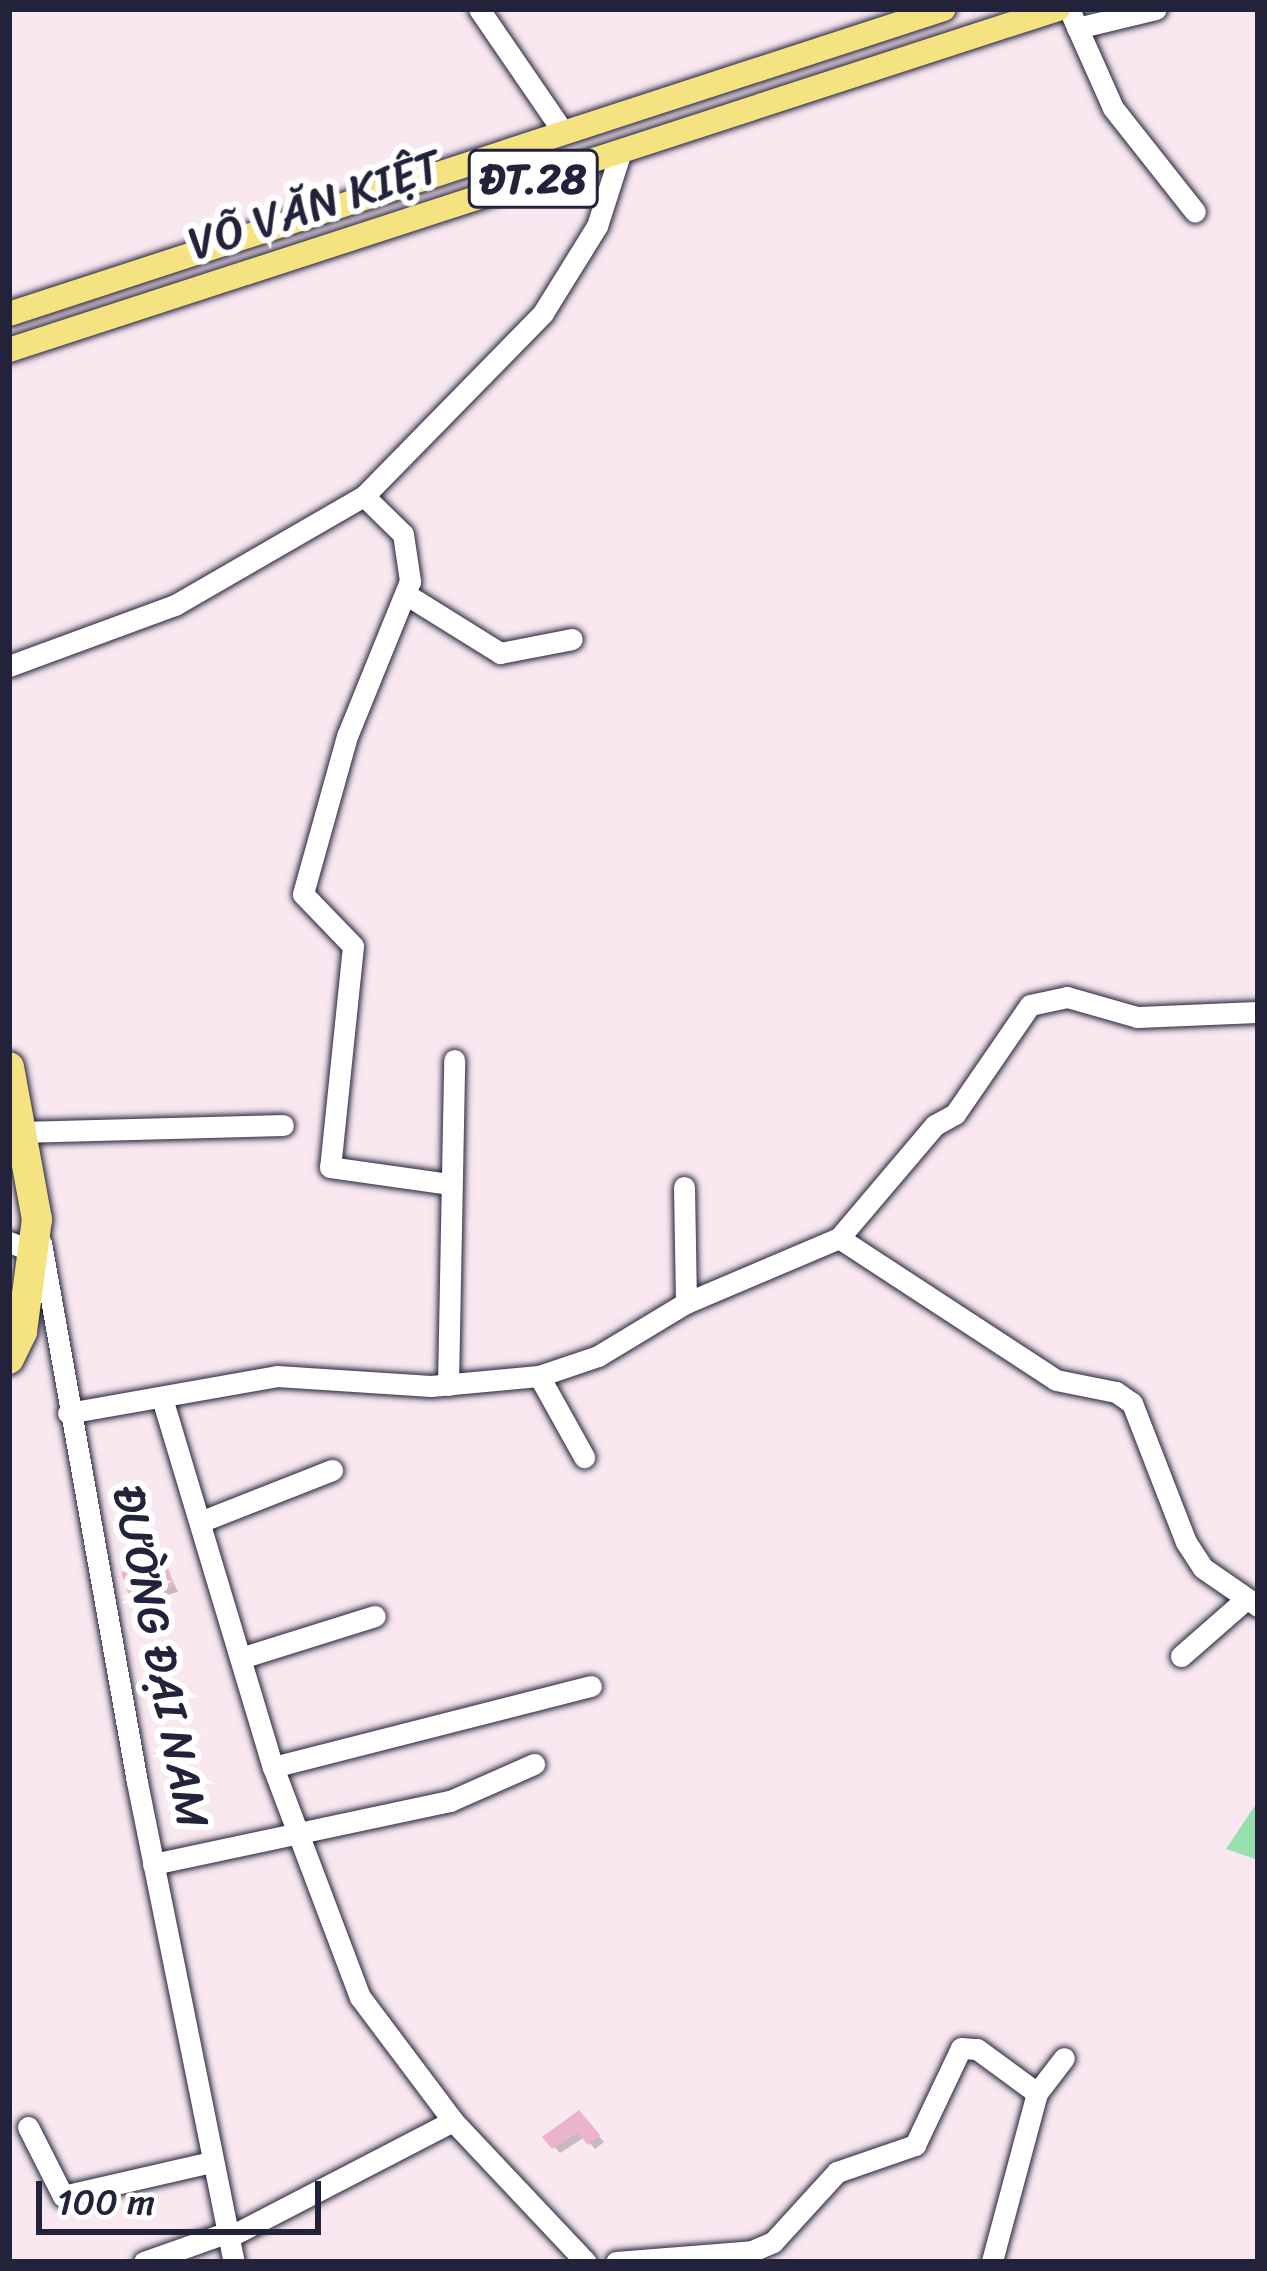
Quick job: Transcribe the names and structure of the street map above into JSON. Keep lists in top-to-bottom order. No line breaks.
{"streets":{"highway":["ĐƯỜNG ĐẠI NAM"],"main road":["ĐT.28","VÕ VĂN KIỆT"]},"scale_bar":"100 m"}
